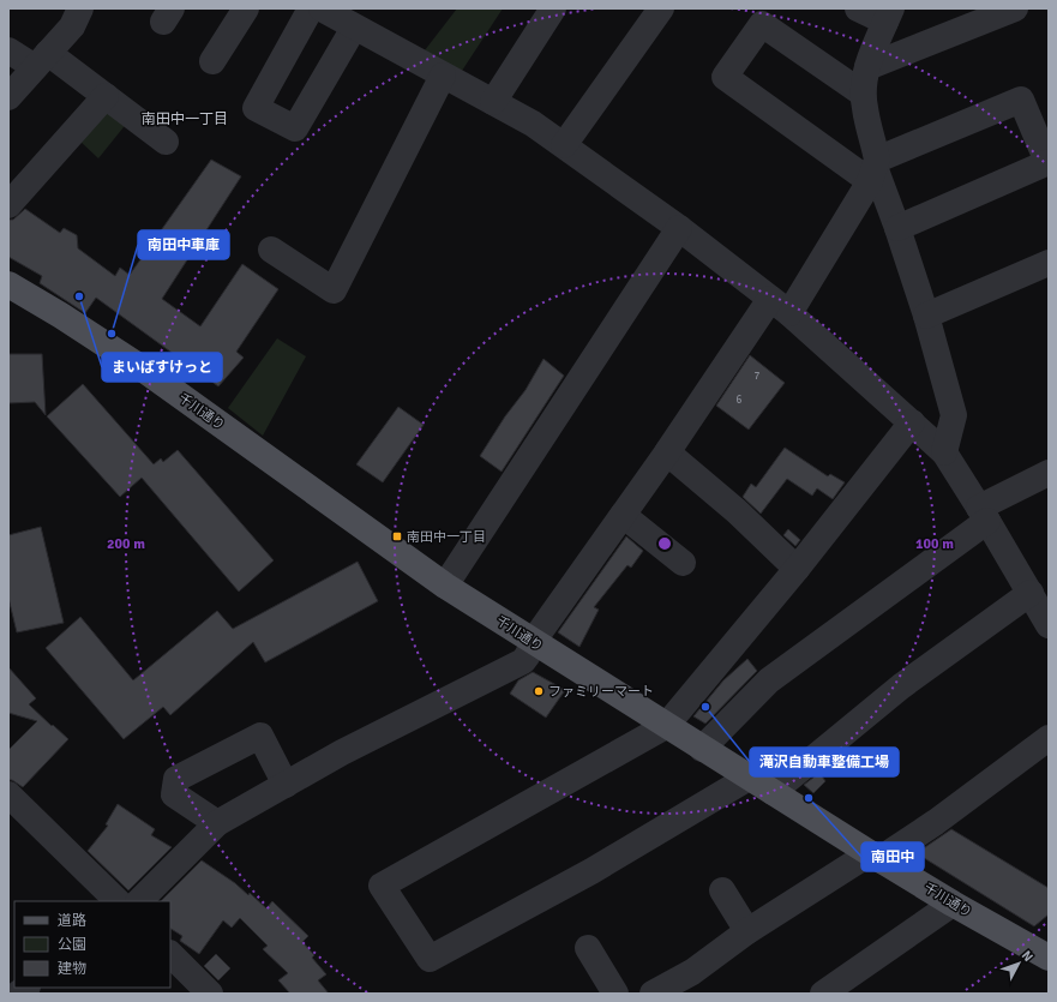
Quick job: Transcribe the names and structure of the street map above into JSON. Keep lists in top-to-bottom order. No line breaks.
{"streets":{"main road":["千川通り"]},"districts":["南田中一丁目"],"places":{"other":["まいばすけっと","南田中車庫","ファミリーマート","滝沢自動車整備工場","南田中"],"transit":["南田中一丁目"]},"house_numbers":["7","6"],"legend":["道路","公園","建物"],"north":"top right","rings":["100 m","200 m"]}
